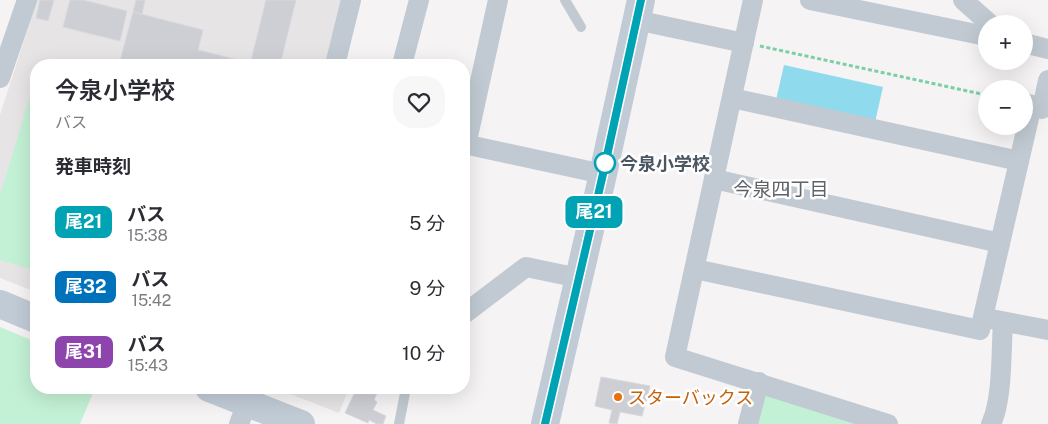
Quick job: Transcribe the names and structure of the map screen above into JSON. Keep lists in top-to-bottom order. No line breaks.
{"districts":["今泉四丁目"],"places":["今泉小学校","スターバックス"],"lines":["bus line 尾21"],"page":{"on_map":"尾21","map_buttons":["+","−"],"heading":[["今泉小学校","バス"],"発車時刻"],"list":[{"mark":"尾21","name":"バス","note":"15:38","value":"5 分"},{"mark":"尾32","name":"バス","note":"15:42","value":"9 分"},{"mark":"尾31","name":"バス","note":"15:43","value":"10 分"}]}}
